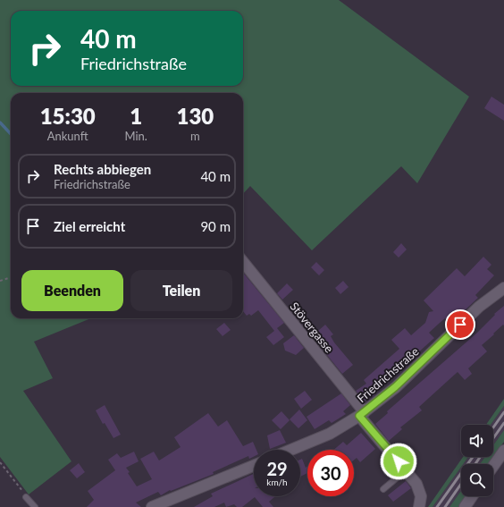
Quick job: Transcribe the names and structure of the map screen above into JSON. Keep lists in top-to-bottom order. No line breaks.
{"streets":{"street":["Stövergasse","Friedrichstraße"]},"crossings":[["Stövergasse","Friedrichstraße"]],"page":{"turn":["40 m","Friedrichstraße"],"eta":["15:30","Ankunft","1","Min.","130","m"],"list":[{"name":"Rechts abbiegen","note":"Friedrichstraße","value":"40 m"},{"name":"Ziel erreicht","value":"90 m"}],"buttons":["Beenden","Teilen"],"speed":"29 km/h","limit":"30"}}
